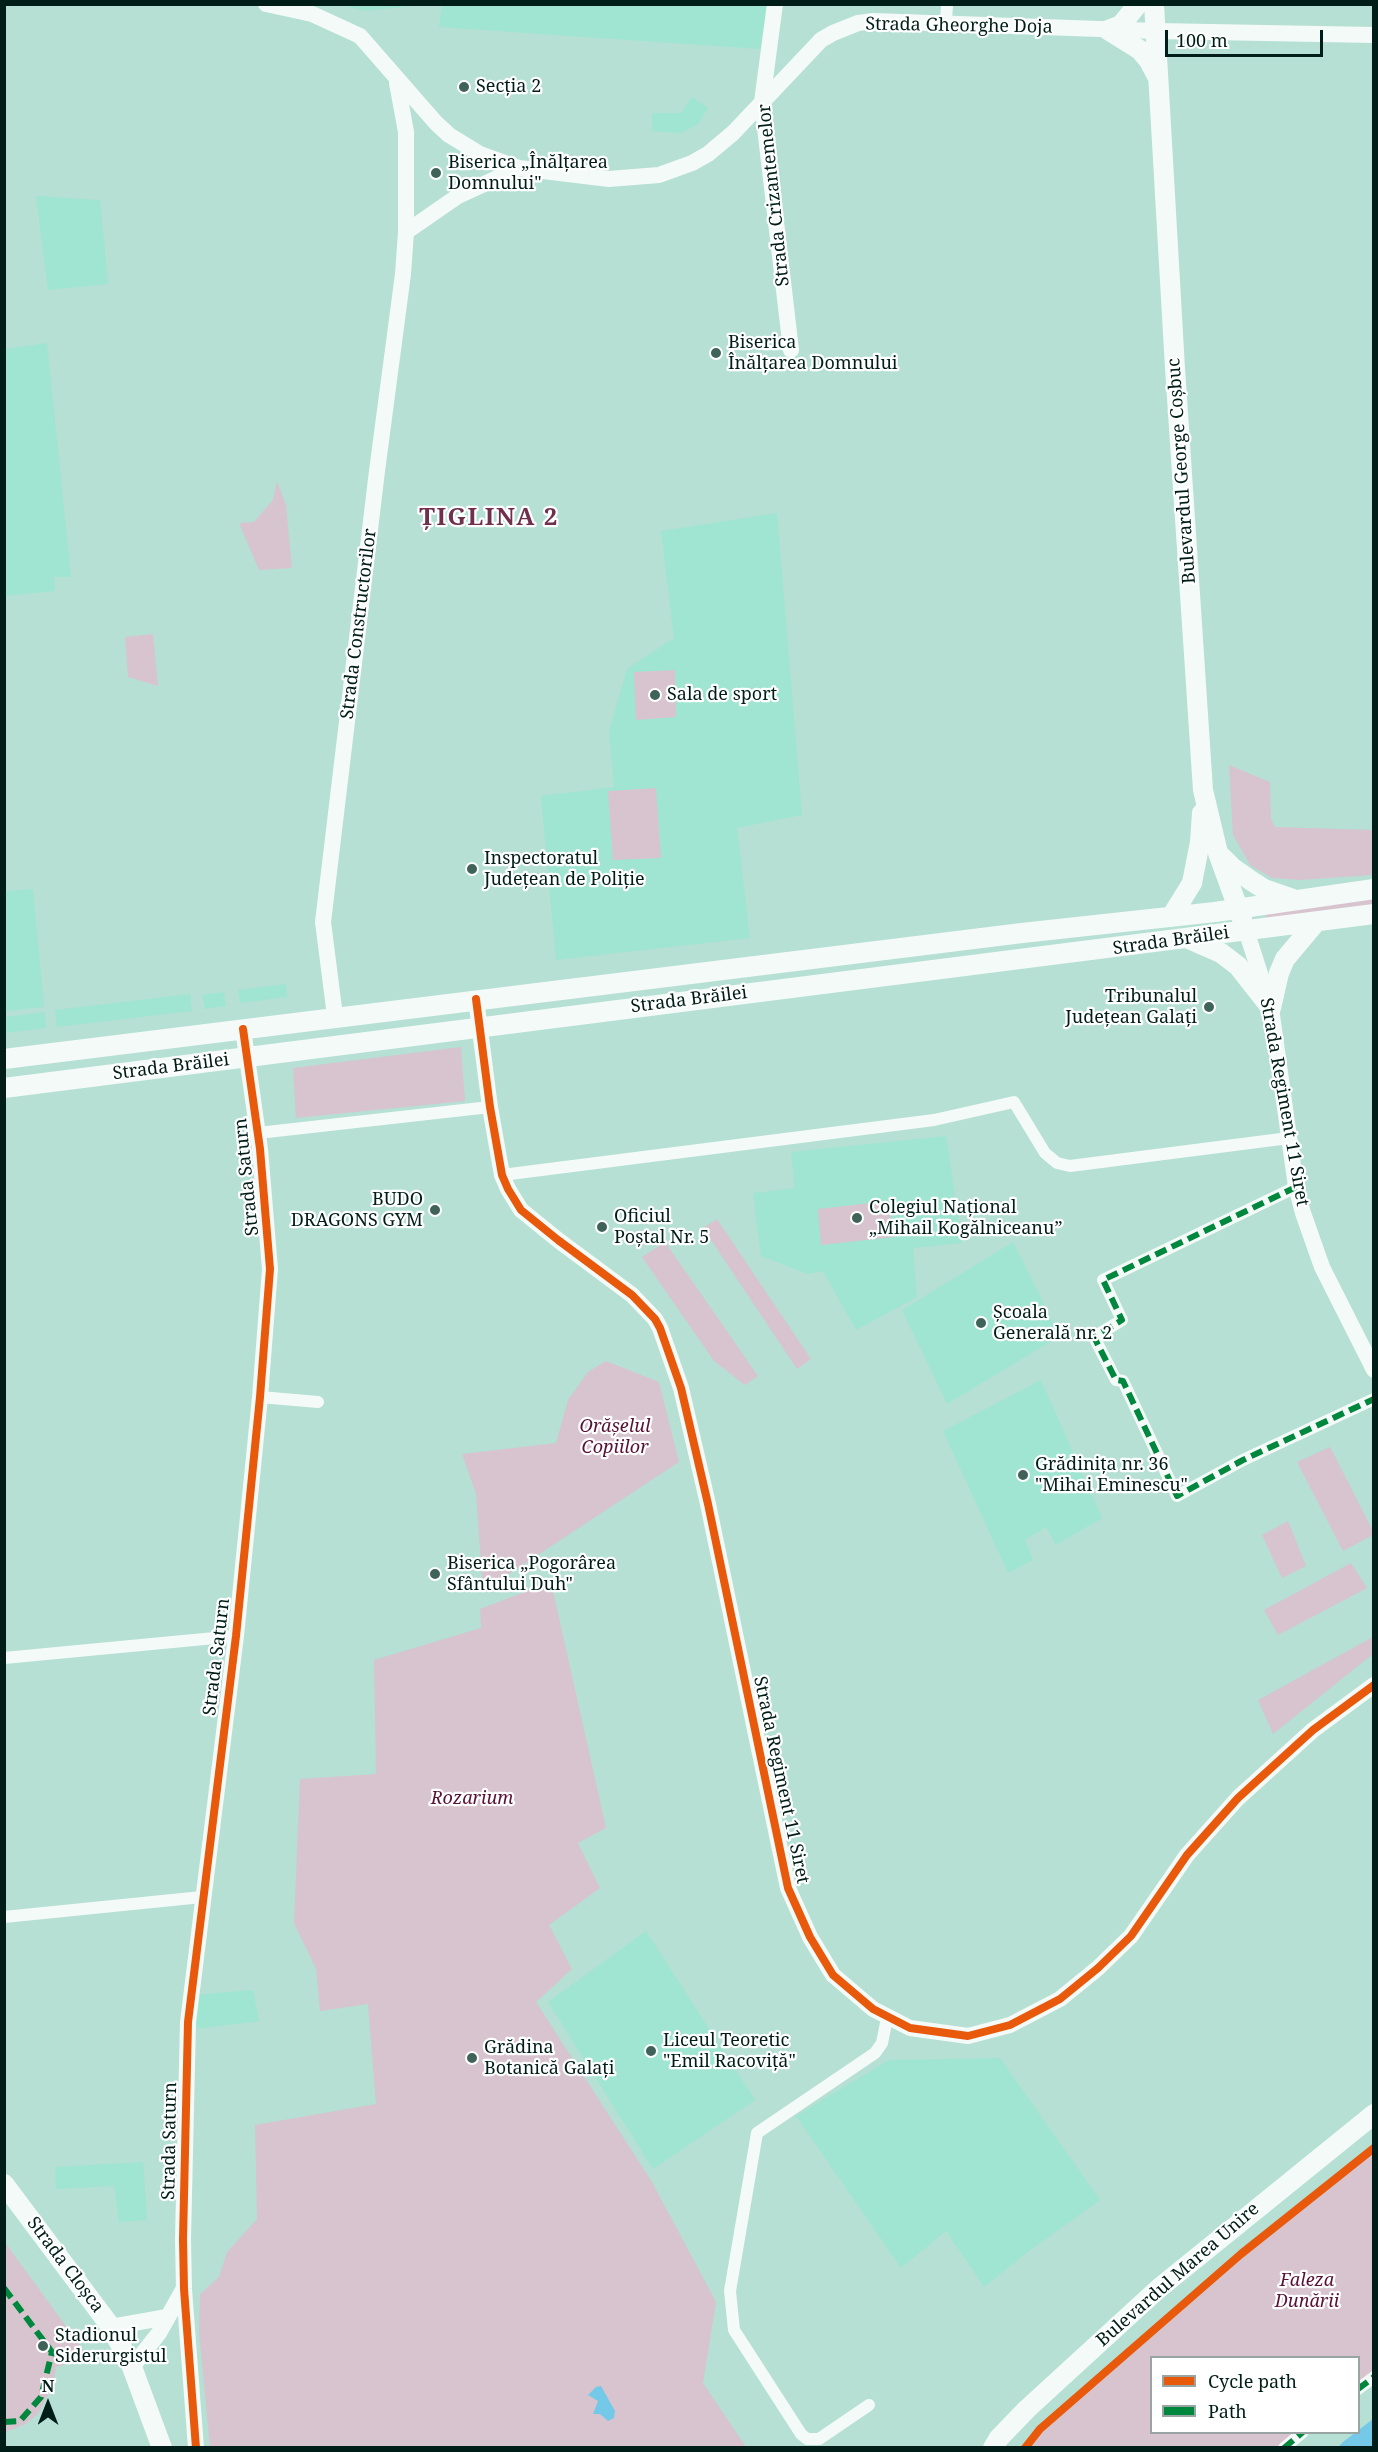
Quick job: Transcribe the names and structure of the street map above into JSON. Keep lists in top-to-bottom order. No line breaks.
{"streets":{"main road":["Bulevardul George Coșbuc","Strada Brăilei","Strada Cloșca","Bulevardul Marea Unire"],"street":["Strada Gheorghe Doja","Strada Crizantemelor","Strada Constructorilor","Strada Regiment 11 Siret","Strada Saturn"]},"crossings":[["Strada Gheorghe Doja","Strada Crizantemelor"],["Strada Gheorghe Doja","Bulevardul George Coșbuc"],["Strada Gheorghe Doja","Strada Constructorilor"],["Bulevardul George Coșbuc","Strada Brăilei"],["Bulevardul George Coșbuc","Strada Regiment 11 Siret"],["Strada Constructorilor","Strada Brăilei"],["Strada Brăilei","Strada Regiment 11 Siret"],["Strada Brăilei","Strada Saturn"]],"districts":["ȚIGLINA 2"],"parks":["Orășelul Copiilor","Rozarium","Faleza Dunării"],"places":["Secția 2","Biserica „Înălțarea Domnului\"","Biserica Înălțarea Domnului","Sala de sport","Inspectoratul Județean de Poliție","Tribunalul Județean Galați","BUDO DRAGONS GYM","Colegiul Național „Mihail Kogălniceanu”","Oficiul Poștal Nr. 5","Școala Generală nr. 2","Grădinița nr. 36 \"Mihai Eminescu\"","Biserica „Pogorârea Sfântului Duh\"","Liceul Teoretic \"Emil Racoviță\"","Grădina Botanică Galați","Stadionul Siderurgistul"],"legend":["Cycle path","Path"],"scale_bar":"100 m","north":"top"}
